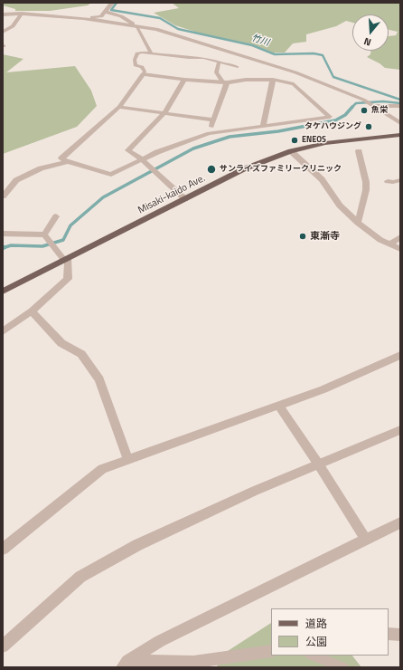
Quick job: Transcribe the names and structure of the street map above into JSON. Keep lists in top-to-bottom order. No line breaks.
{"streets":{"main road":["Misaki-kaido Ave."]},"water":["竹川"],"places":["魚栄","タケハウジング","ENEOS","サンライズファミリークリニック","東漸寺"],"legend":["道路","公園"],"north":"bottom"}
